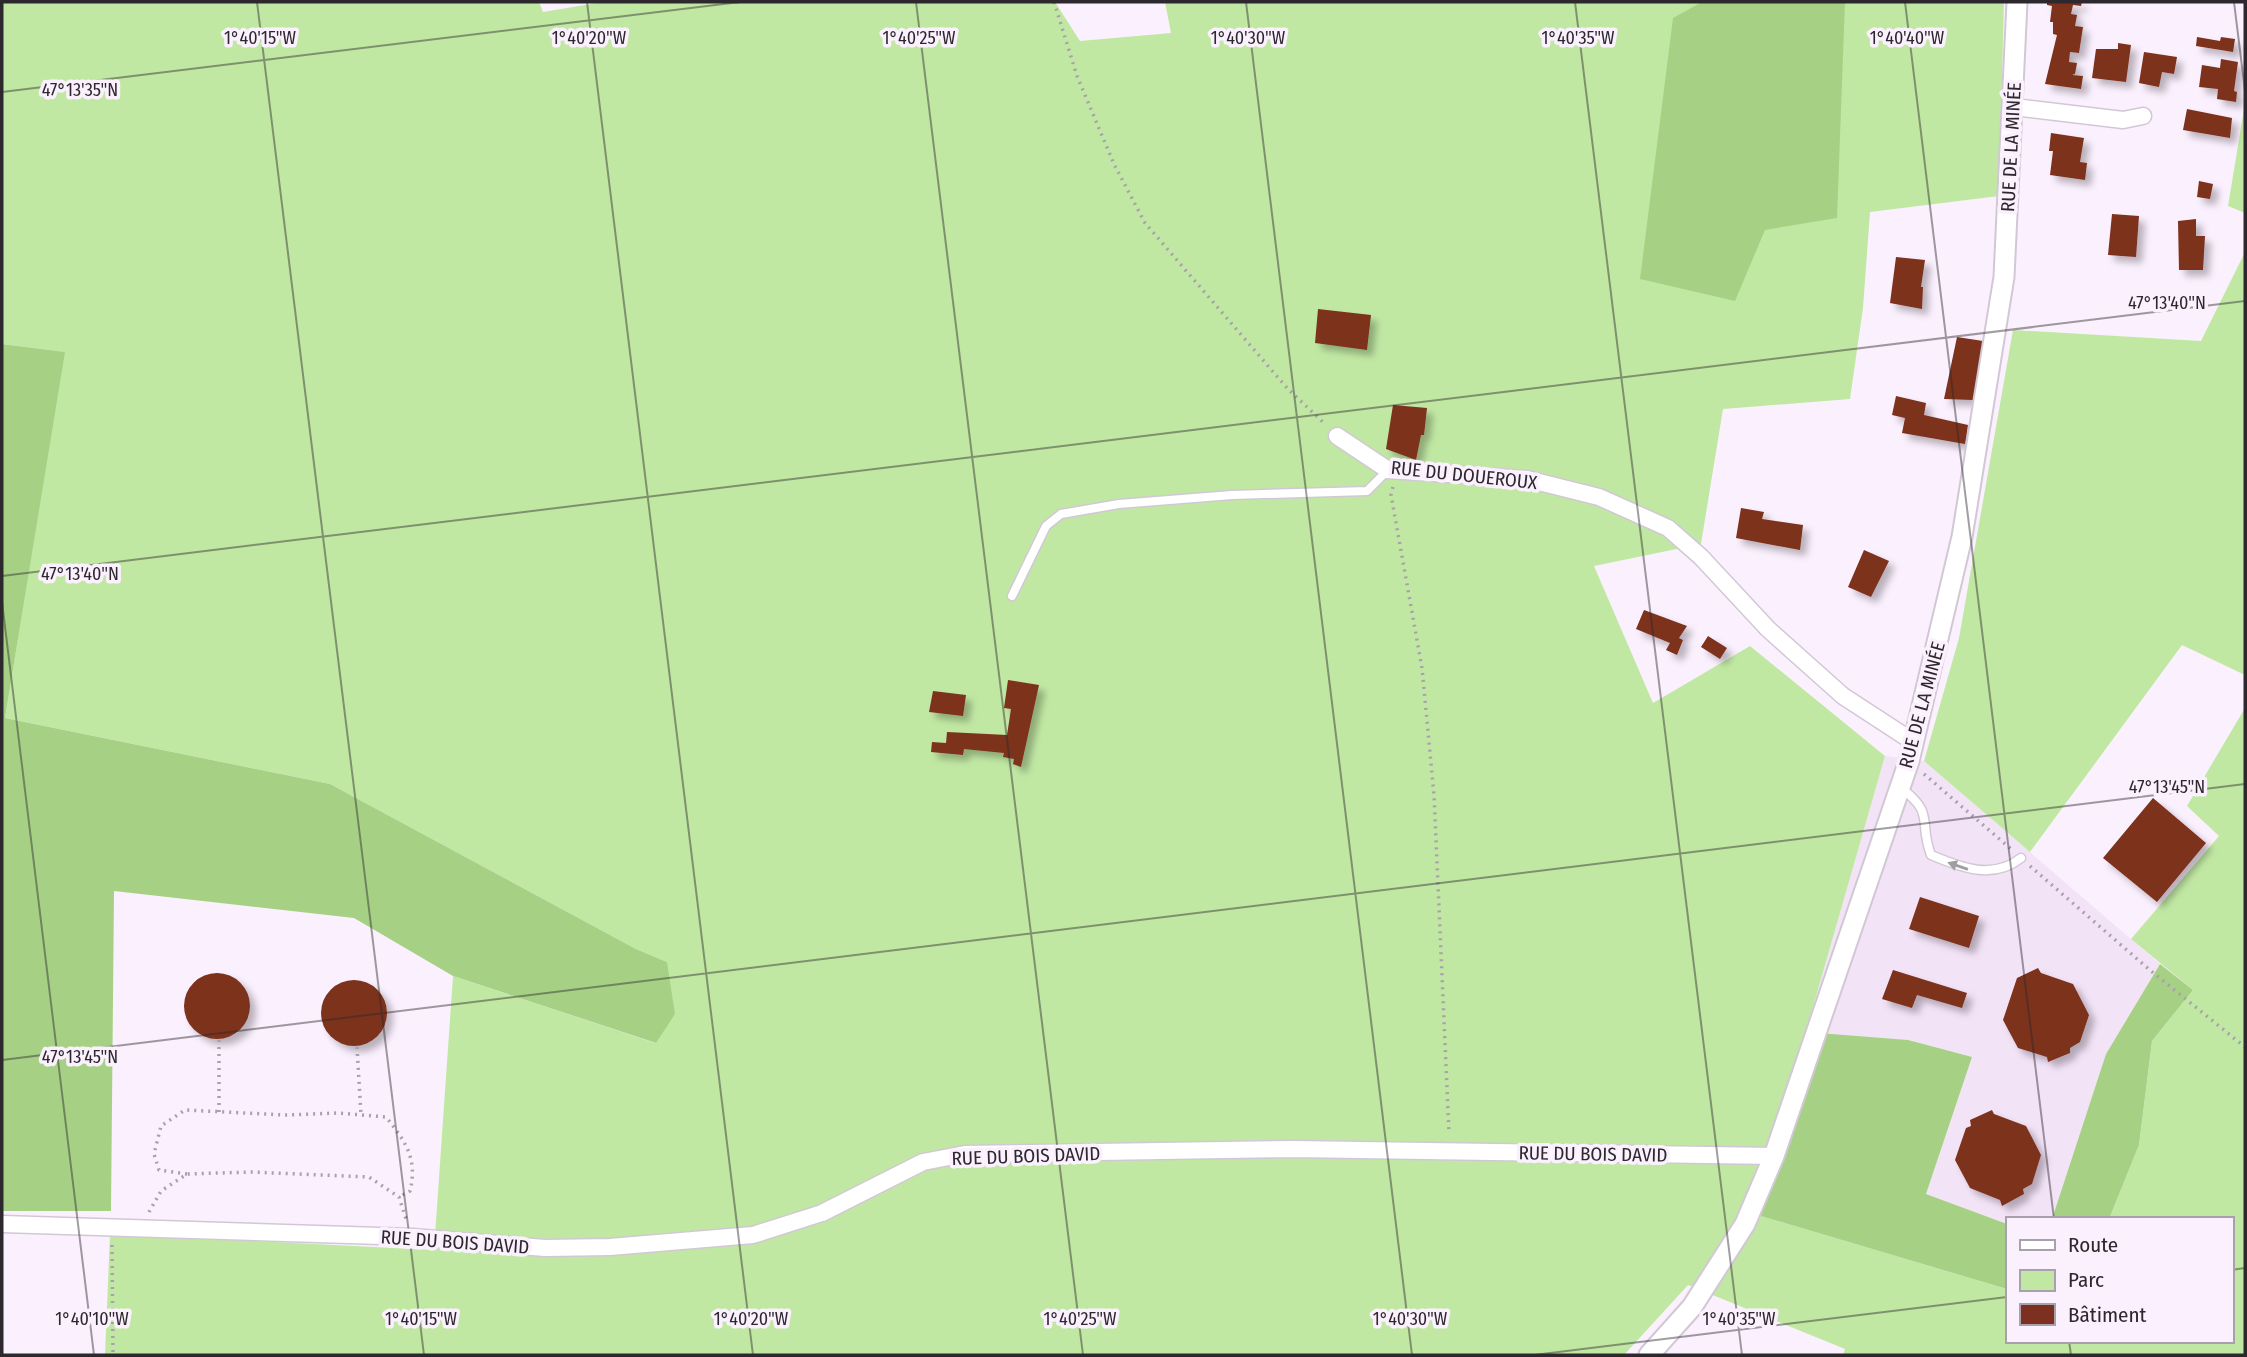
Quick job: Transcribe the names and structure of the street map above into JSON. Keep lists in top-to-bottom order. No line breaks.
{"streets":{"street":["RUE DE LA MINÉE","RUE DU DOUEROUX","RUE DU BOIS DAVID"]},"crossings":[["RUE DE LA MINÉE","RUE DU DOUEROUX"],["RUE DE LA MINÉE","RUE DU BOIS DAVID"]],"legend":["Route","Parc","Bâtiment"],"coordinates":["1°40'15\"W","1°40'20\"W","1°40'25\"W","1°40'30\"W","1°40'35\"W","1°40'40\"W","47°13'35\"N","47°13'40\"N","47°13'45\"N","1°40'10\"W"]}
